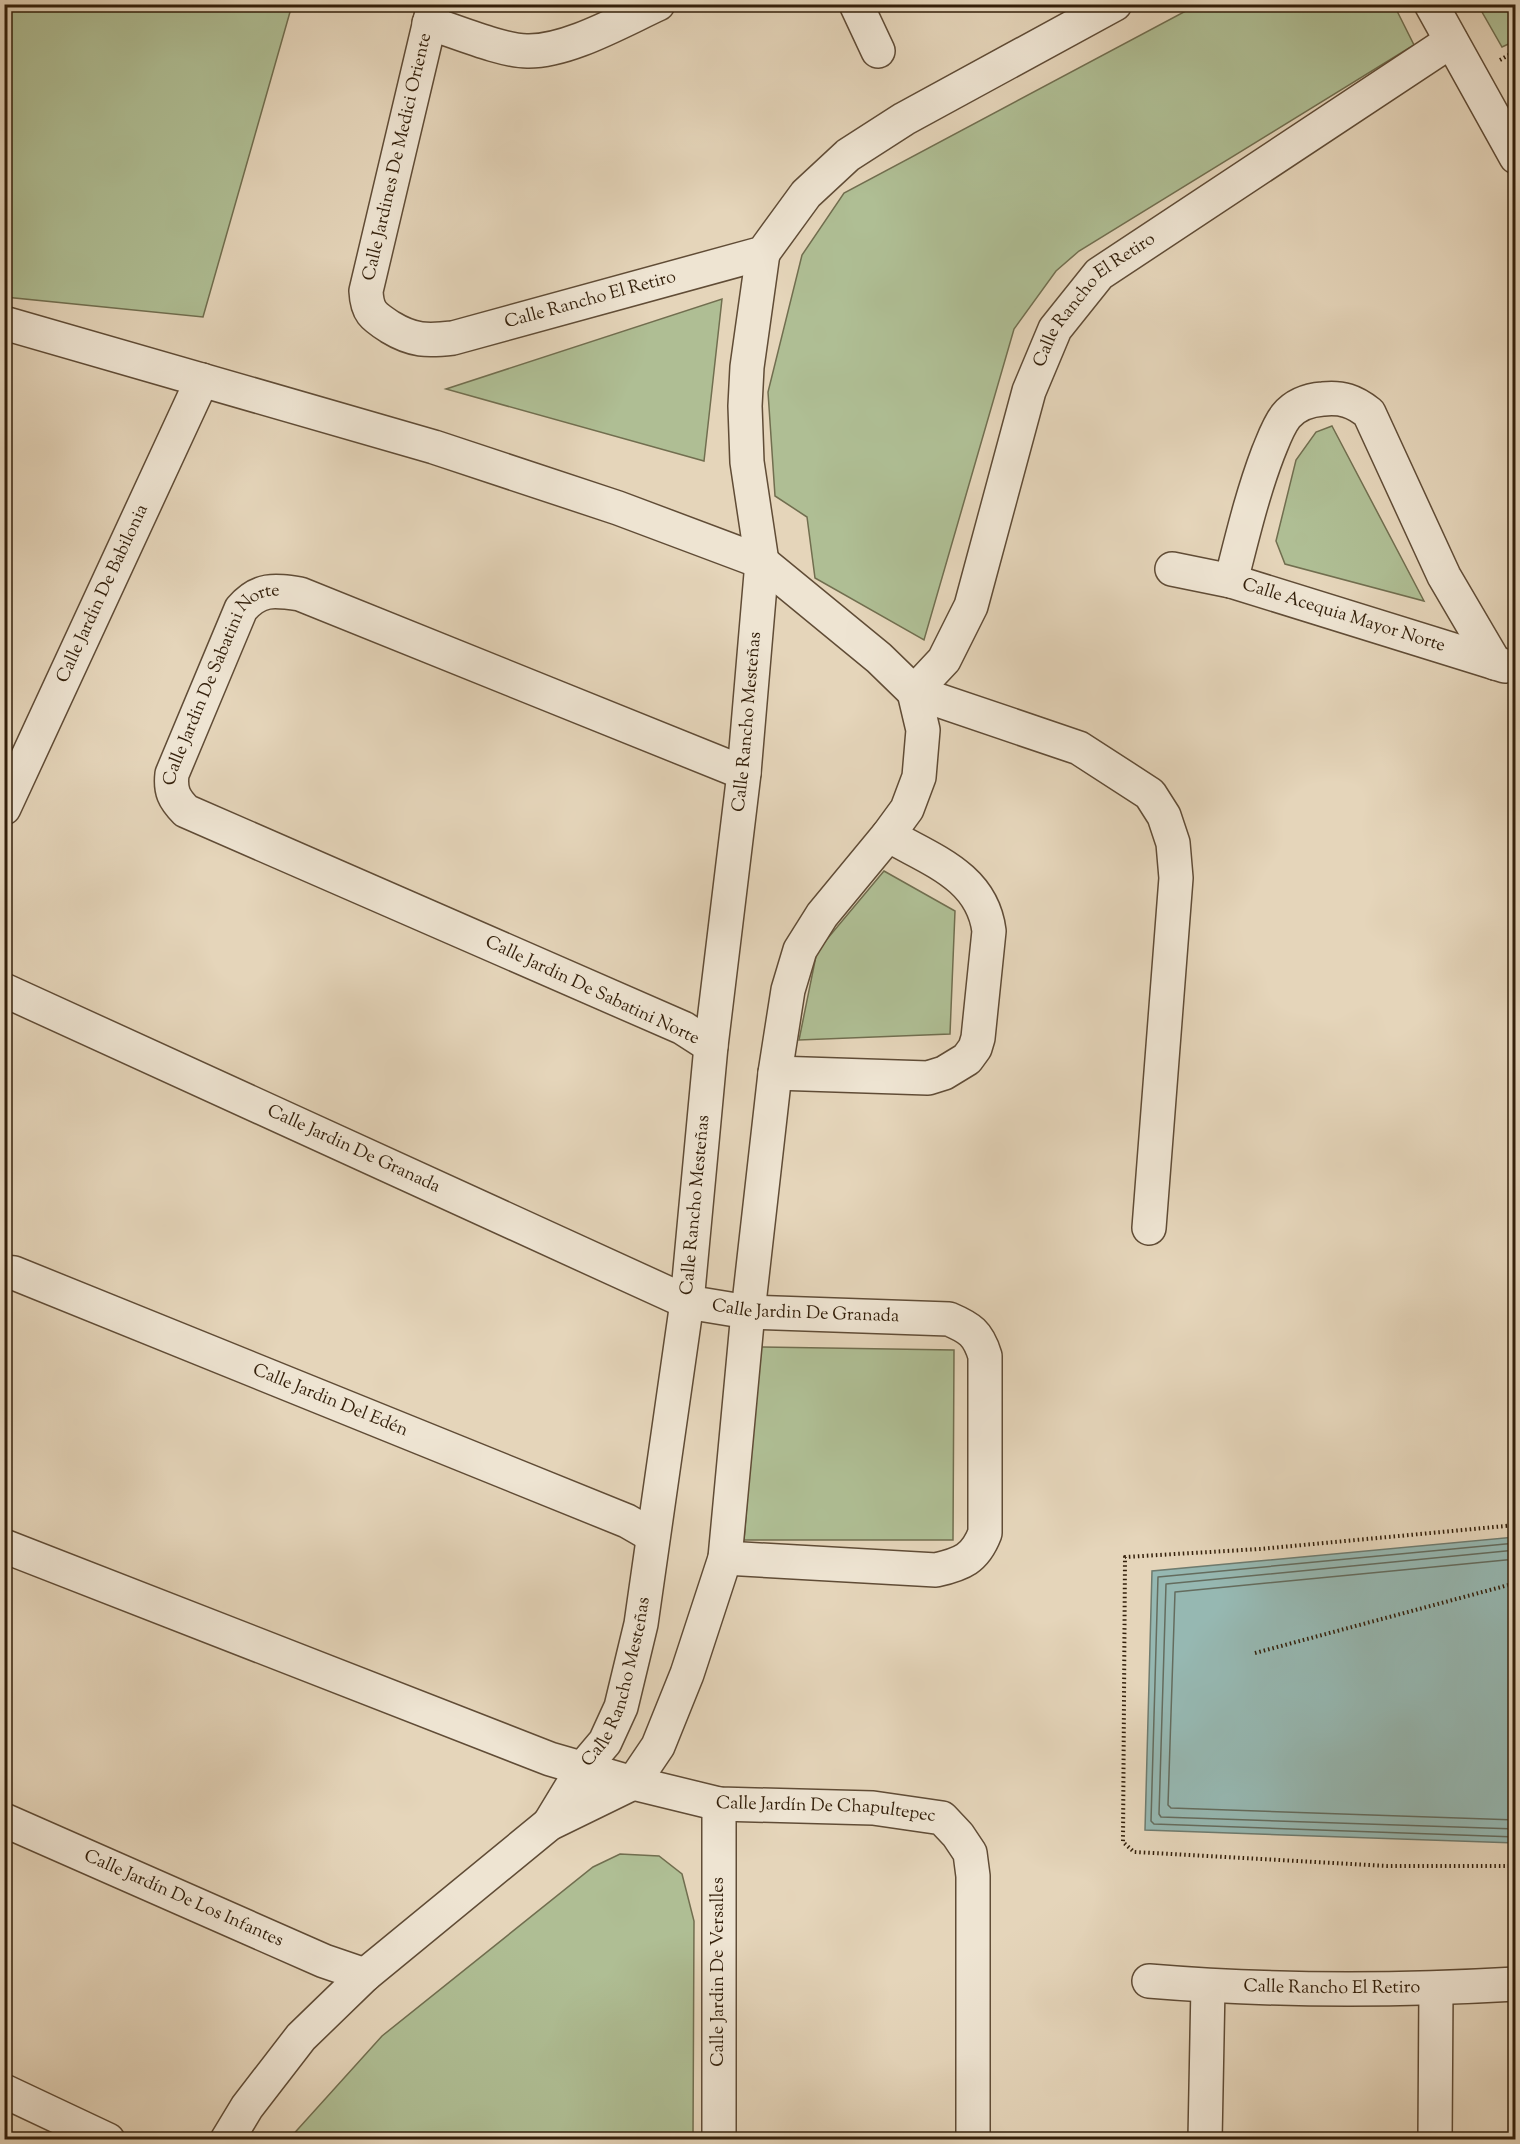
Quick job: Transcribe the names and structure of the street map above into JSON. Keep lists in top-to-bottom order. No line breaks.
{"streets":{"street":["Calle Jardines De Medici Oriente","Calle Rancho El Retiro","Calle Jardin De Babilonia","Calle Acequia Mayor Norte","Calle Jardin De Sabatini Norte","Calle Rancho Mesteñas","Calle Jardin De Granada","Calle Jardin Del Edén","Calle Jardín De Chapultepec","Calle Jardín De Los Infantes","Calle Jardin De Versalles"]},"crossings":[["Calle Jardines De Medici Oriente","Calle Rancho El Retiro"],["Calle Rancho El Retiro","Calle Rancho Mesteñas"],["Calle Jardin De Sabatini Norte","Calle Rancho Mesteñas"],["Calle Rancho Mesteñas","Calle Jardin De Granada"],["Calle Rancho Mesteñas","Calle Jardin Del Edén"],["Calle Rancho Mesteñas","Calle Jardín De Chapultepec"],["Calle Rancho Mesteñas","Calle Jardín De Los Infantes"],["Calle Jardín De Chapultepec","Calle Jardin De Versalles"]]}
